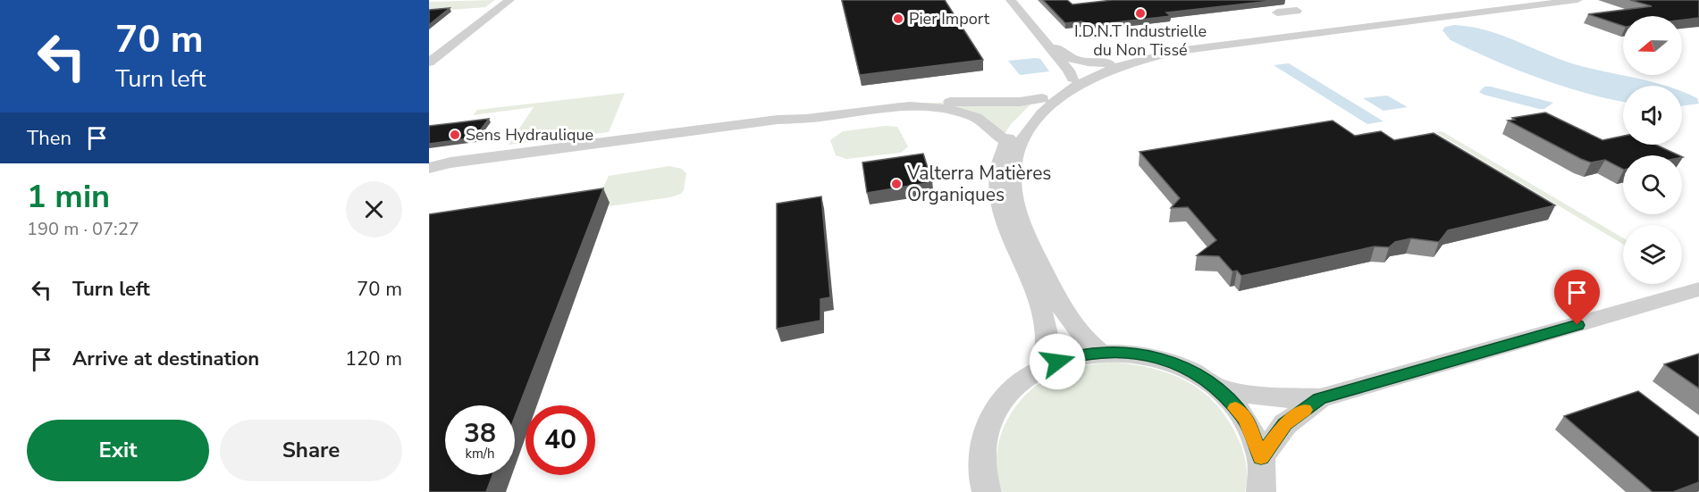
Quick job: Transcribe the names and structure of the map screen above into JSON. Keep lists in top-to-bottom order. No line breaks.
{"places":["I.D.N.T Industrielle du Non Tissé","Pier Import","Sens Hydraulique","Valterra Matières Organiques"],"north":"left","page":{"turn":["70 m","Turn left"],"then":"Then","heading":["1 min","190 m · 07:27"],"list":[{"name":"Turn left","value":"70 m"},{"name":"Arrive at destination","value":"120 m"}],"speed":"38 km/h","limit":"40","buttons":["Exit","Share"]}}
